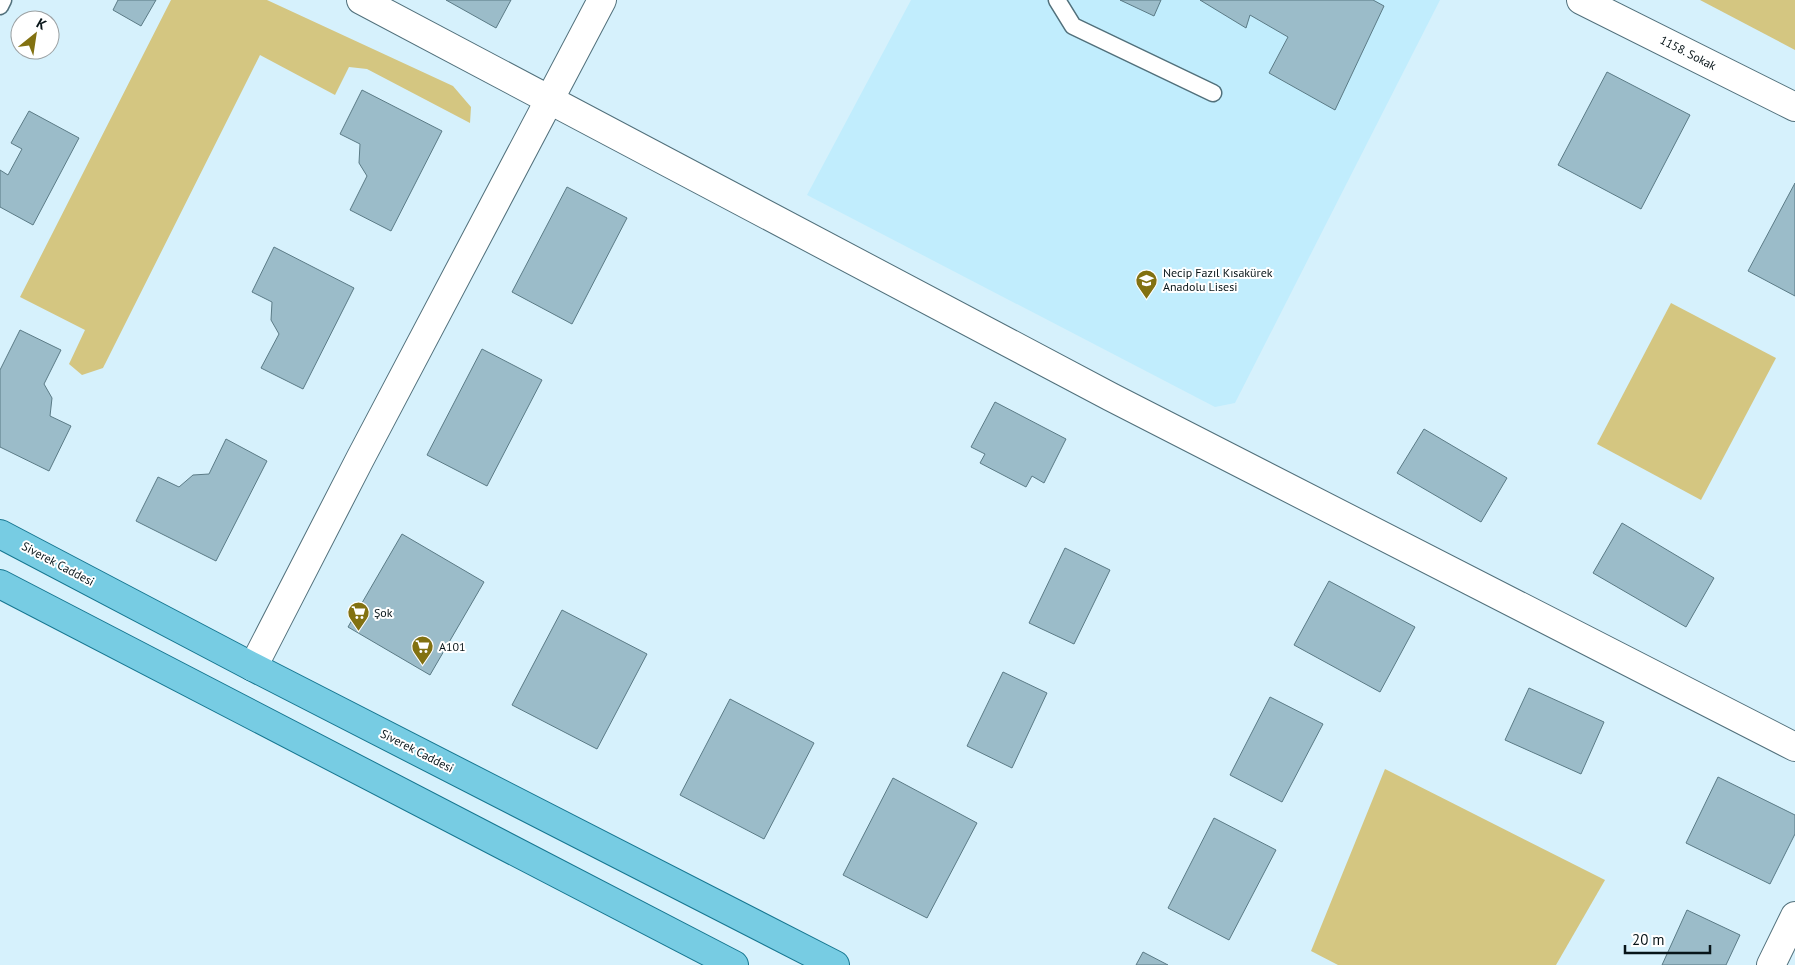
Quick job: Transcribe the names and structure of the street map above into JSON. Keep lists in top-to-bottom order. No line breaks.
{"streets":{"main road":["Siverek Caddesi"],"street":["1158. Sokak"]},"places":{"school or university":["Necip Fazıl Kısakürek Anadolu Lisesi"],"supermarket":["Şok","A101"]},"scale_bar":"20 m","north":"top right"}
